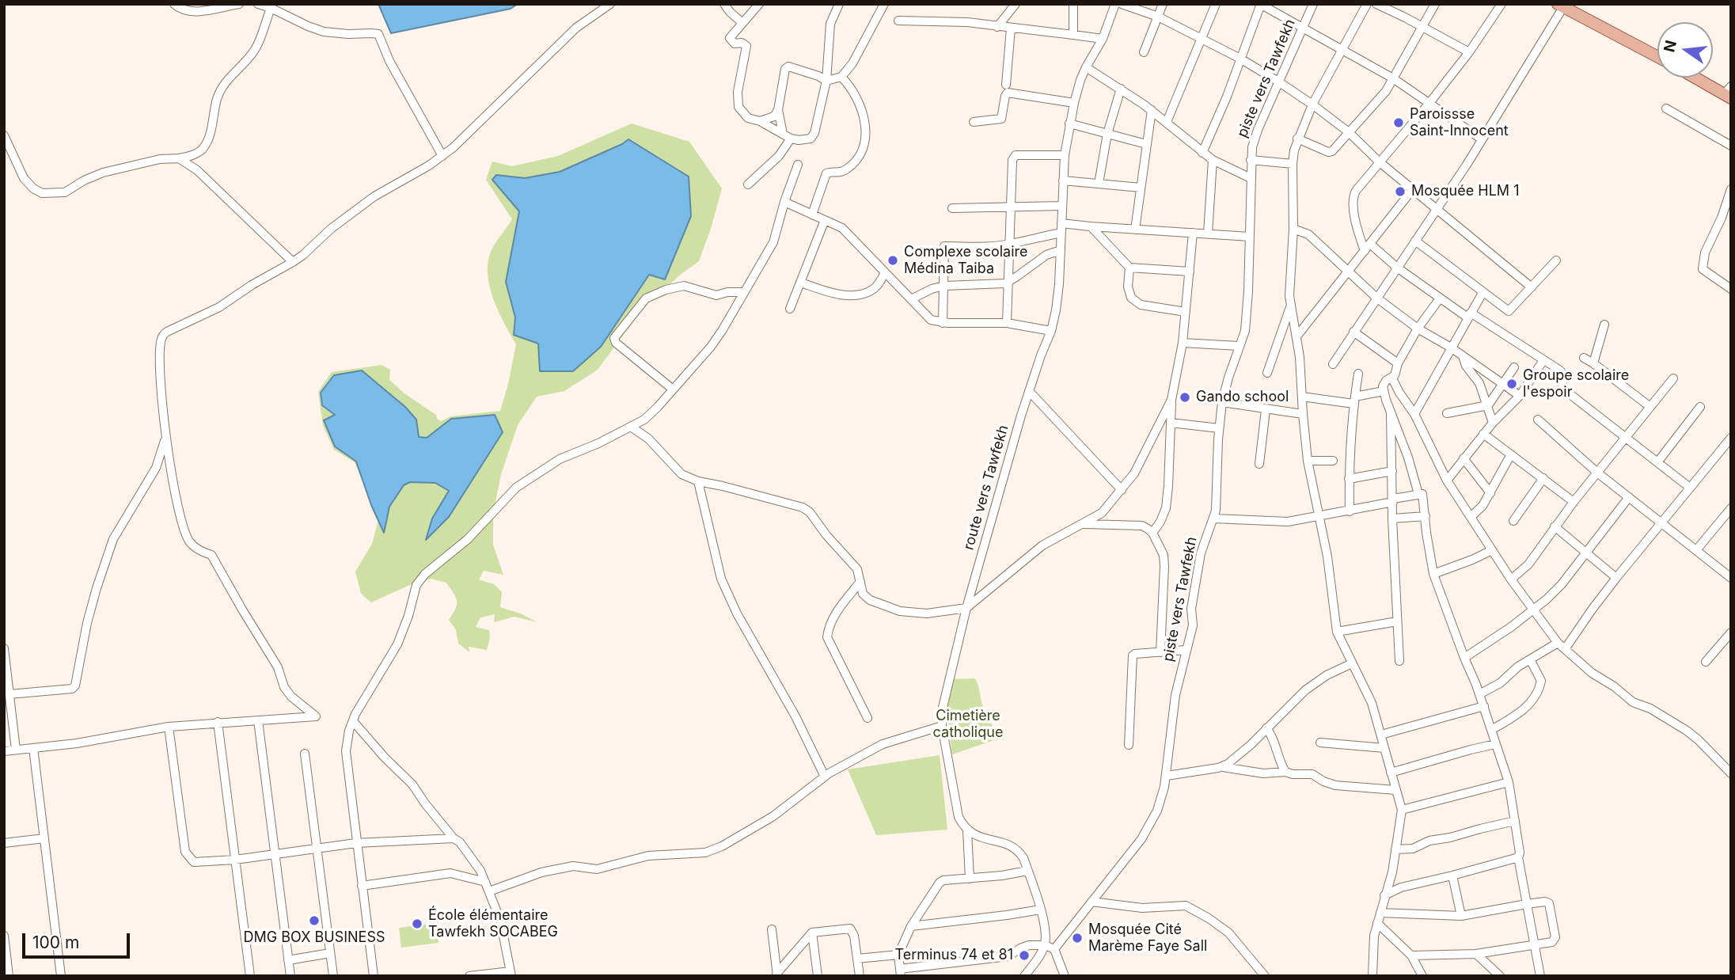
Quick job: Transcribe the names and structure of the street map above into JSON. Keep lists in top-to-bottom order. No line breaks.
{"streets":{"street":["piste vers Tawfekh","route vers Tawfekh"]},"parks":["Cimetière catholique"],"places":["Paroissse Saint-Innocent","Mosquée HLM 1","Complexe scolaire Médina Taiba","Groupe scolaire l'espoir","Gando school","DMG BOX BUSINESS","École élémentaire Tawfekh SOCABEG","Mosquée Cité Marème Faye Sall","Terminus 74 et 81"],"scale_bar":"100 m","north":"left"}
